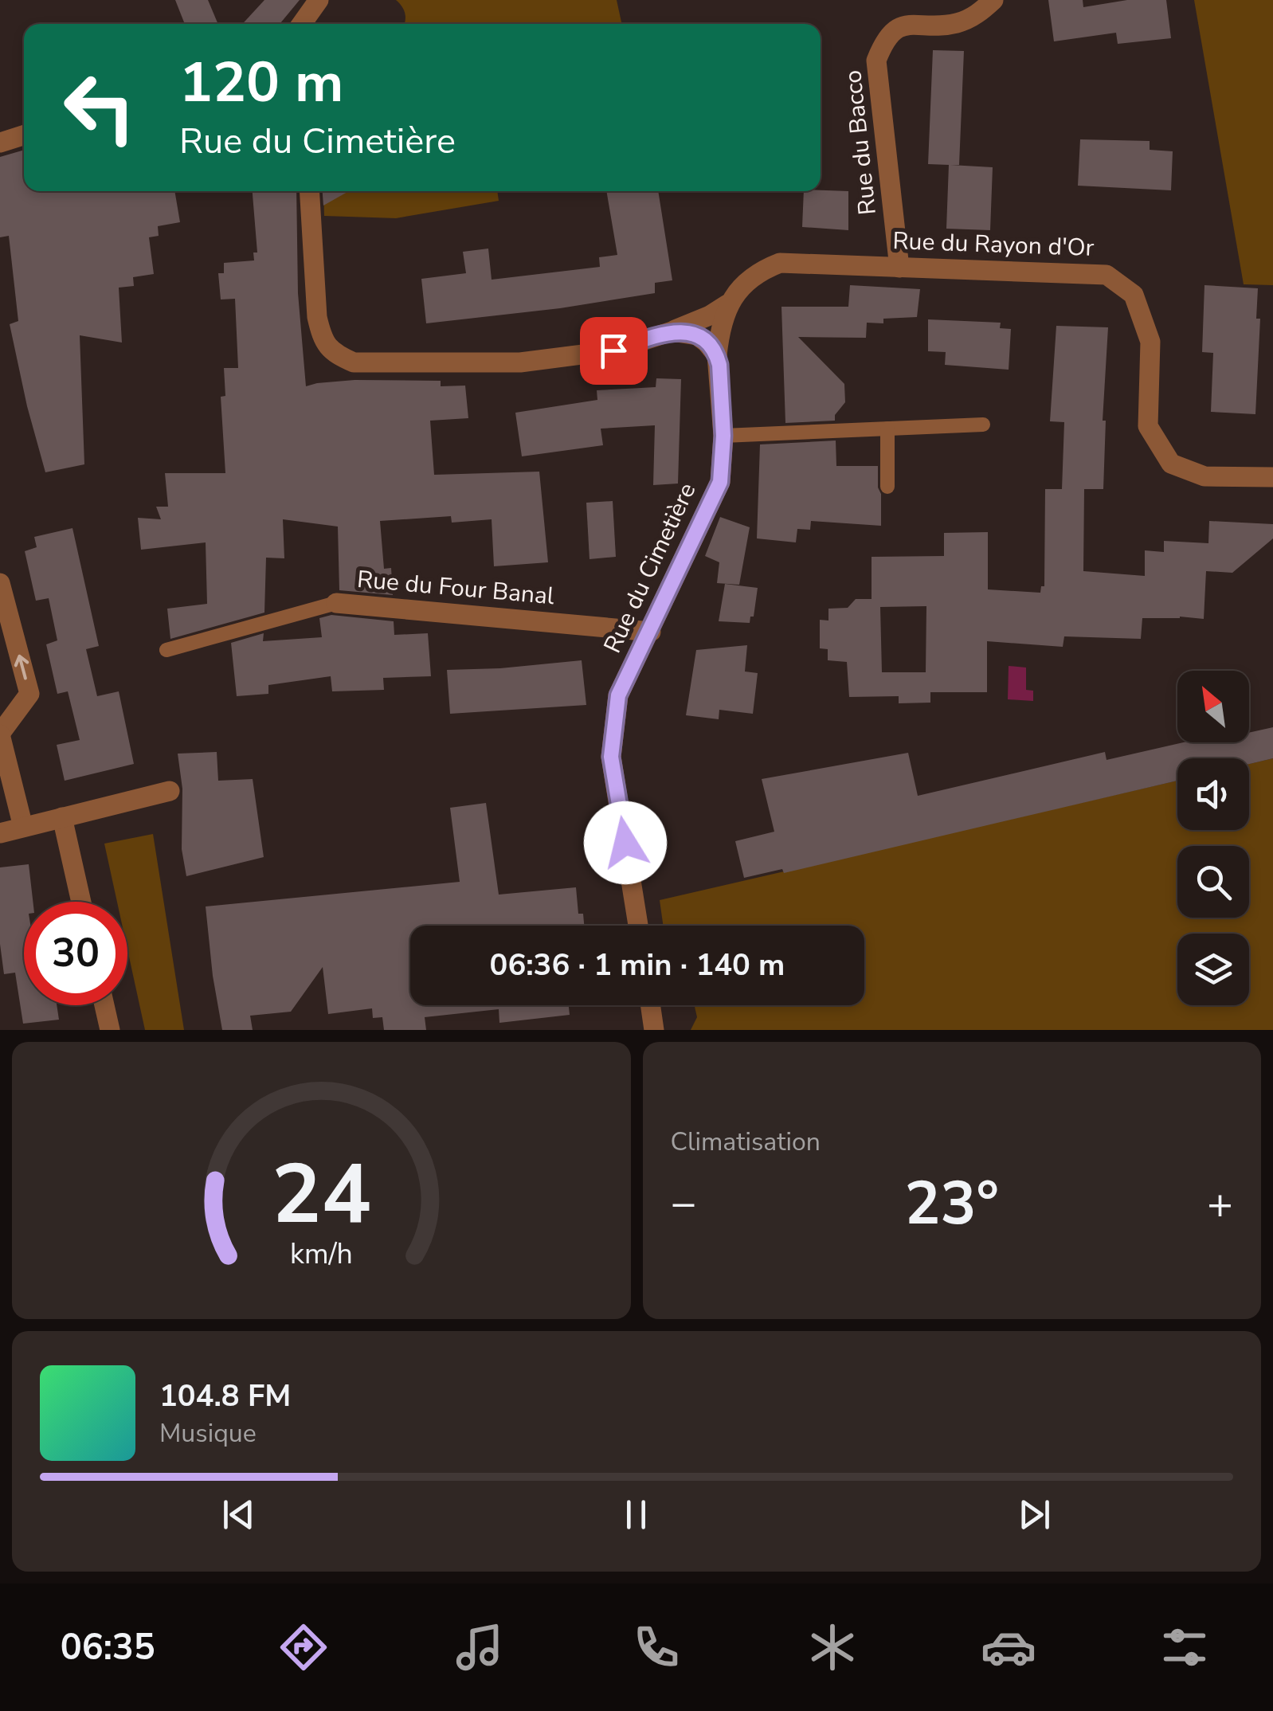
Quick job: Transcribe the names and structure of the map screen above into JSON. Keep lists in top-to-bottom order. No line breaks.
{"streets":{"street":["Rue du Bacco","Rue du Rayon d'Or","Rue du Cimetière","Rue du Four Banal"]},"crossings":[["Rue du Bacco","Rue du Rayon d'Or"],["Rue du Cimetière","Rue du Four Banal"]],"north":"top left","page":{"turn":["120 m","Rue du Cimetière"],"limit":"30","trip":"06:36 · 1 min · 140 m","tile":"Climatisation","heat":["−","23°","+"],"song":["104.8 FM","Musique"],"tabs":"06:35","gauge":["24","km/h"]}}
